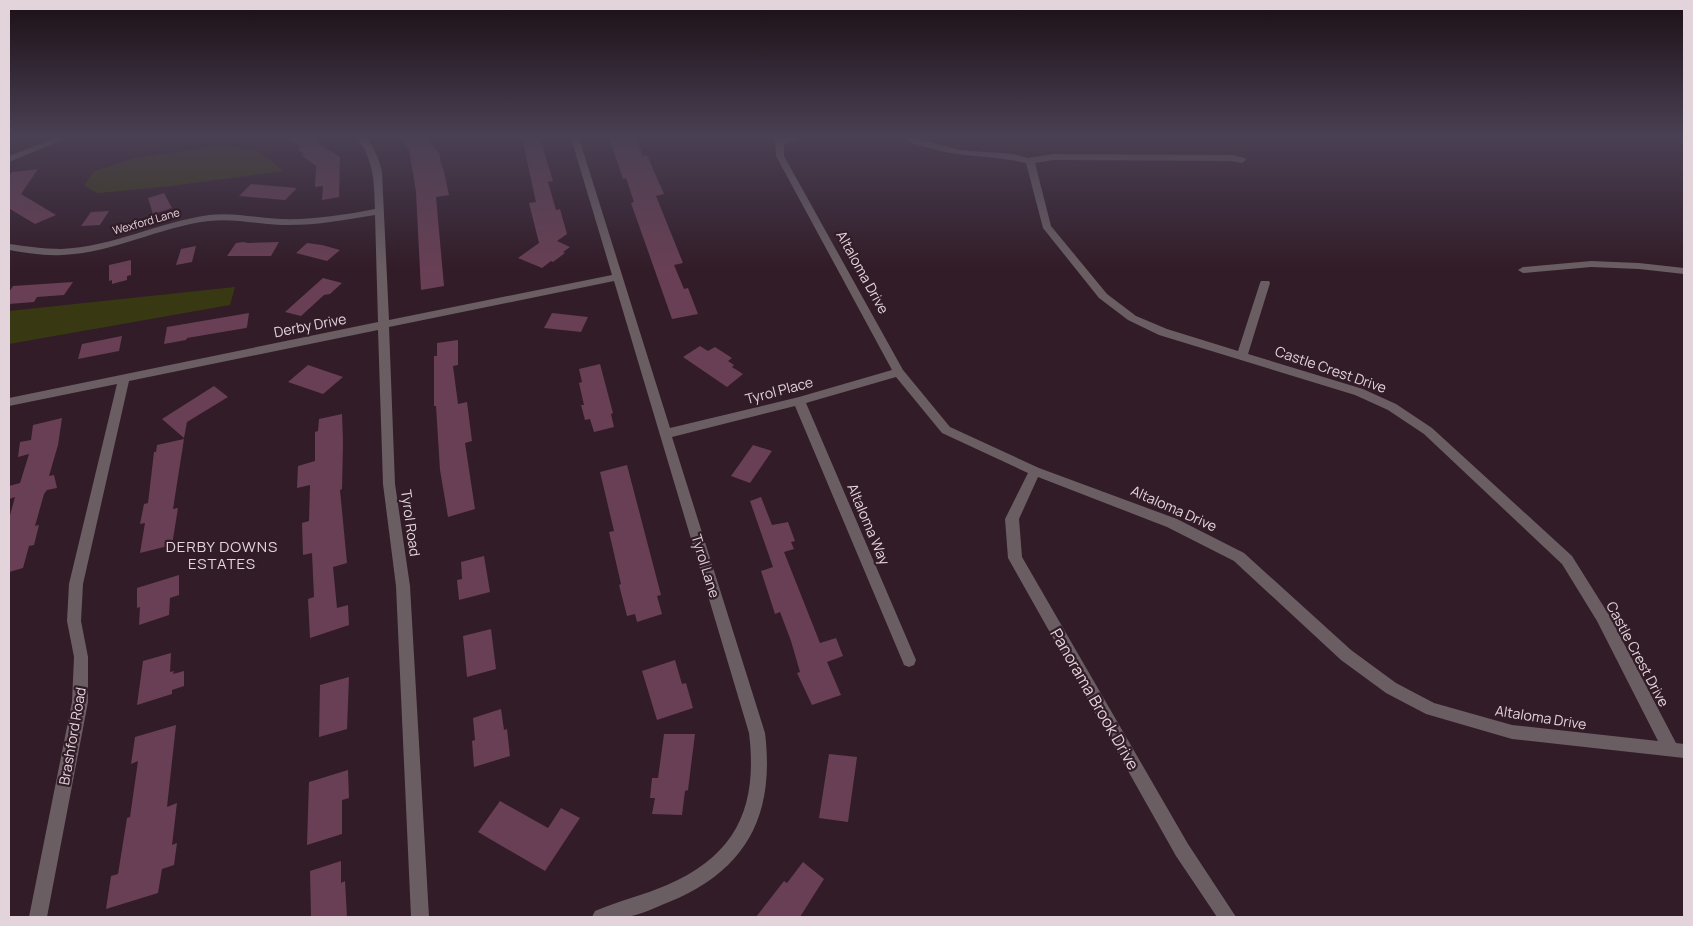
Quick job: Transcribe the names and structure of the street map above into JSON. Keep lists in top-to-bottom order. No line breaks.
{"streets":{"street":["Wexford Lane","Altaloma Drive","Derby Drive","Castle Crest Drive","Tyrol Place","Tyrol Road","Altaloma Way","Tyrol Lane","Panorama Brook Drive","Brashford Road"]},"crossings":[["Wexford Lane","Tyrol Road"],["Altaloma Drive","Castle Crest Drive"],["Altaloma Drive","Tyrol Place"],["Altaloma Drive","Panorama Brook Drive"],["Derby Drive","Tyrol Road"],["Derby Drive","Tyrol Lane"],["Derby Drive","Brashford Road"],["Tyrol Place","Altaloma Way"],["Tyrol Place","Tyrol Lane"]],"districts":["DERBY DOWNS ESTATES"]}
